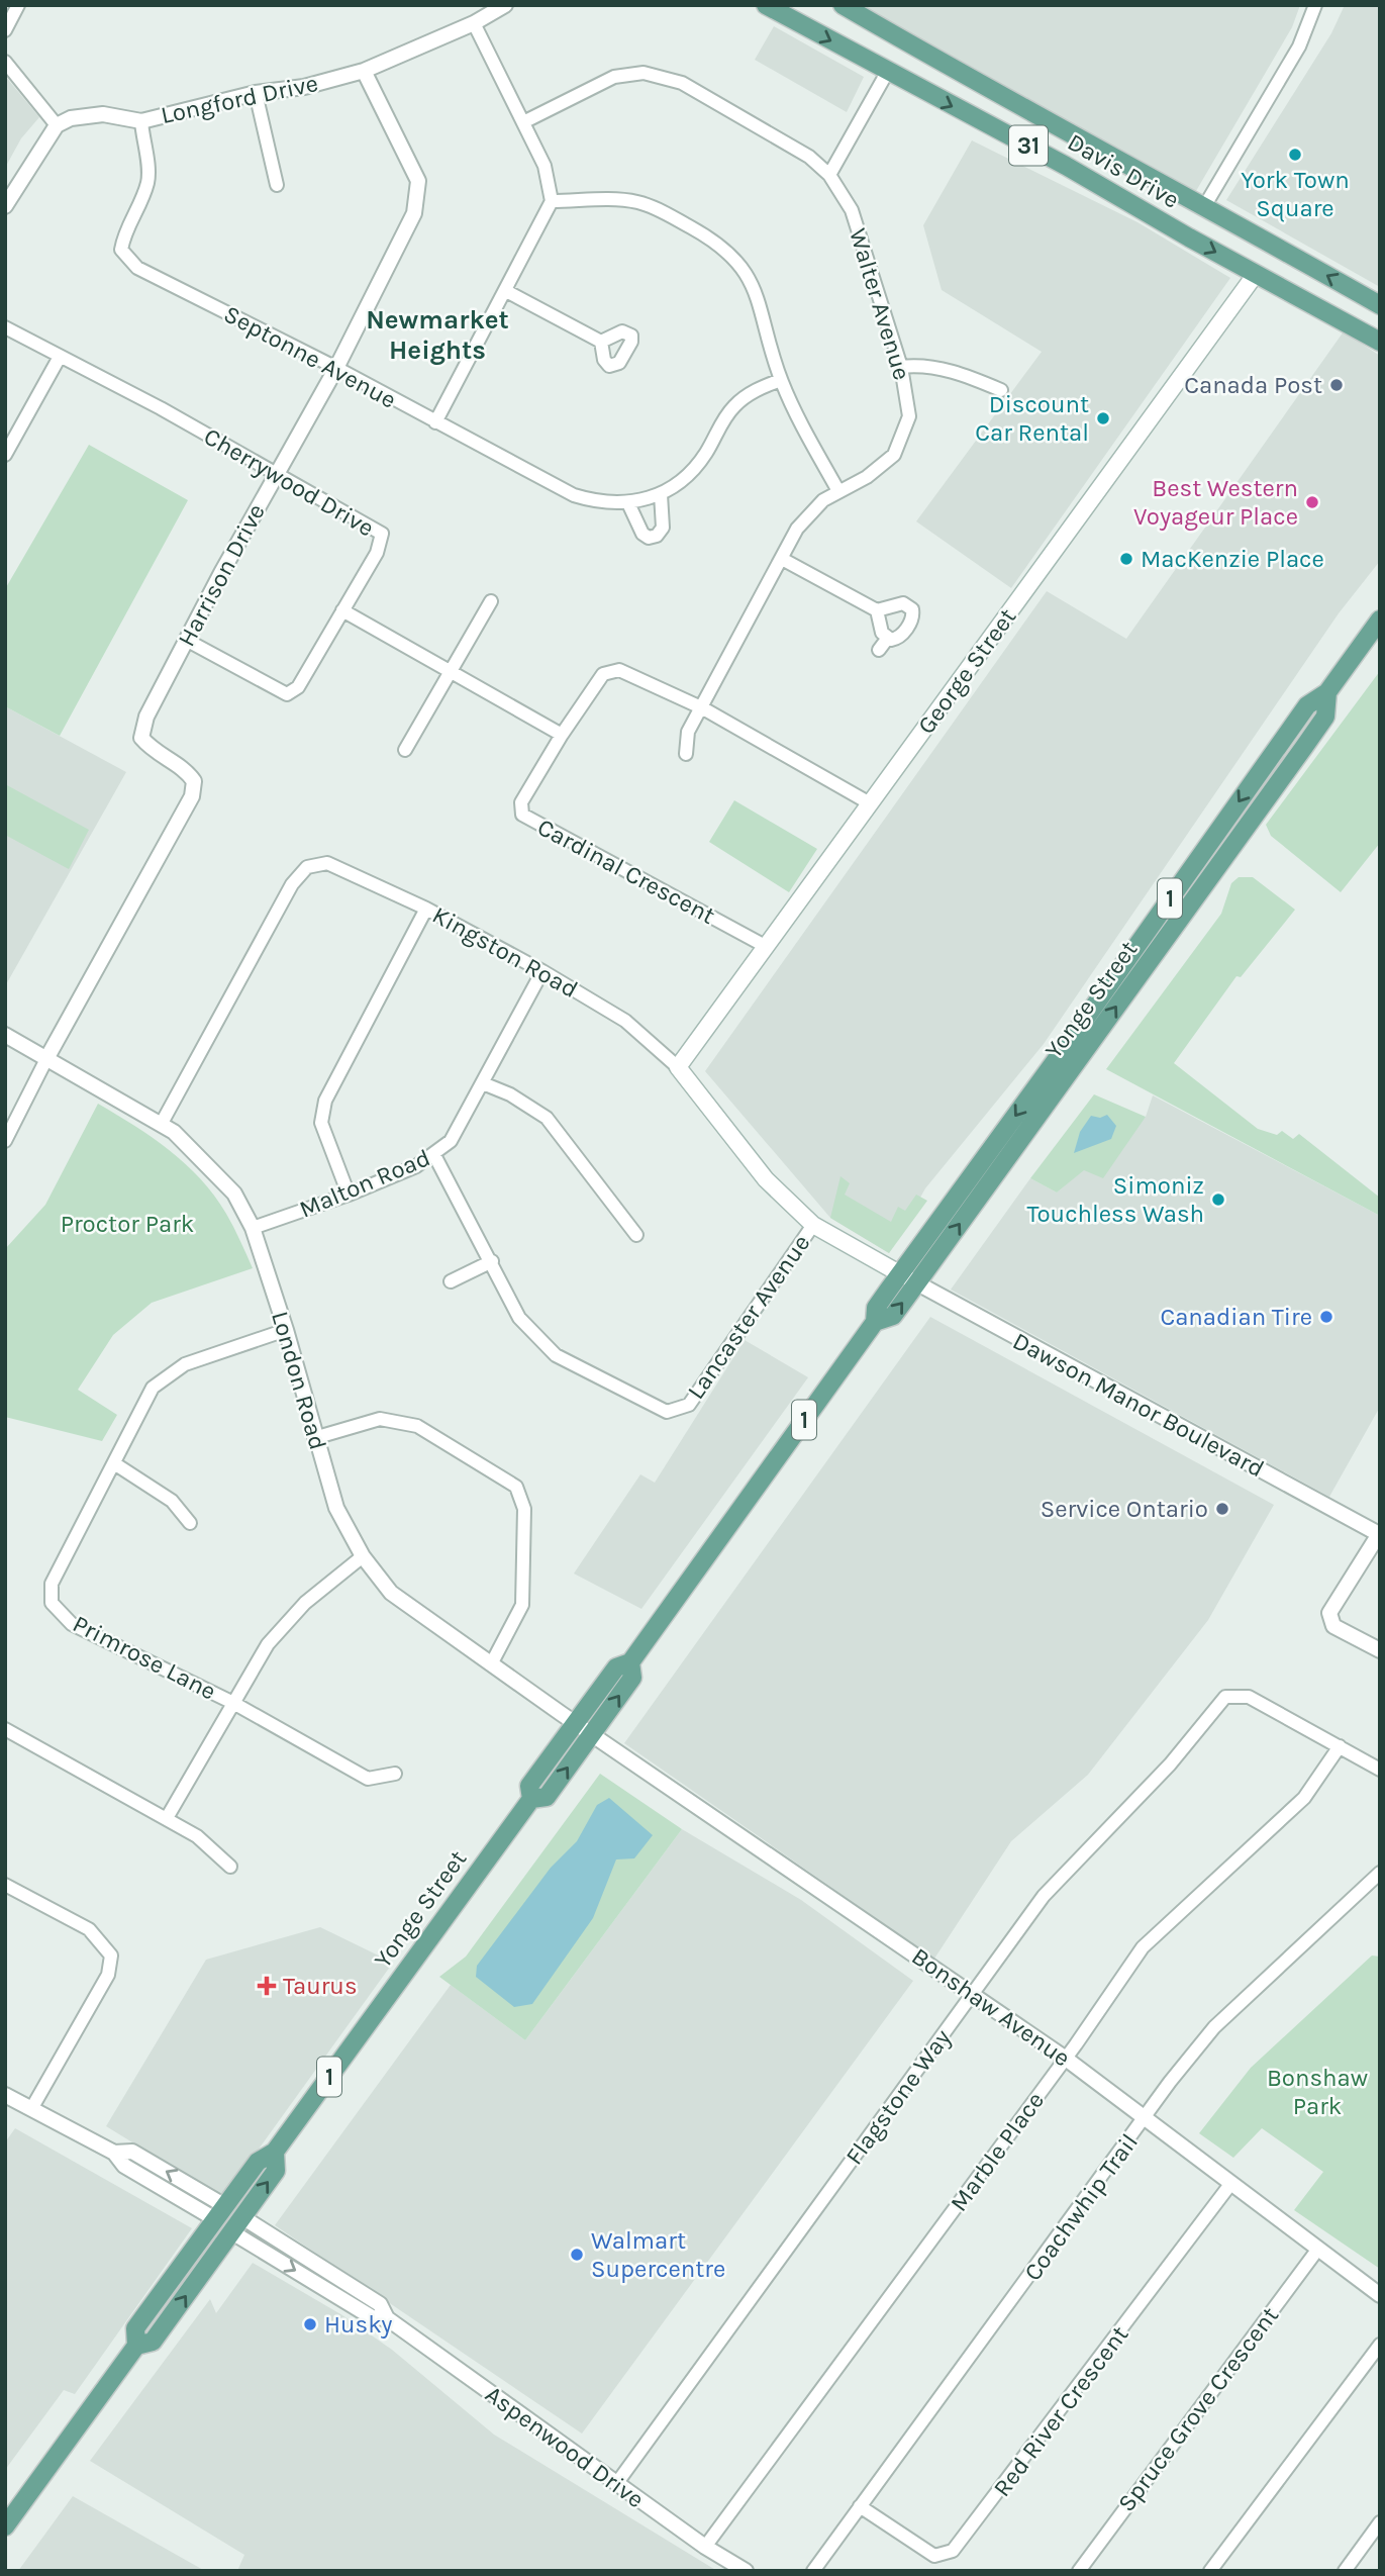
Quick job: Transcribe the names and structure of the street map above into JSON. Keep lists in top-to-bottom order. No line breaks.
{"streets":{"main road":["31","Davis Drive","George Street","1","Kingston Road","Yonge Street"],"street":["Longford Drive","Walter Avenue","Septonne Avenue","Cherrywood Drive","Harrison Drive","Cardinal Crescent","Malton Road","Lancaster Avenue","London Road","Dawson Manor Boulevard","Primrose Lane","Bonshaw Avenue","Flagstone Way","Marble Place","Coachwhip Trail","Spruce Grove Crescent","Red River Crescent","Aspenwood Drive"]},"crossings":[["Longford Drive","Septonne Avenue"],["Longford Drive","Harrison Drive"],["Davis Drive","George Street"],["Walter Avenue","Cardinal Crescent"],["Septonne Avenue","Harrison Drive"],["Cherrywood Drive","Harrison Drive"],["Harrison Drive","London Road"],["George Street","Cardinal Crescent"],["George Street","Kingston Road"],["Kingston Road","Yonge Street"],["Kingston Road","Malton Road"],["Kingston Road","Lancaster Avenue"],["Kingston Road","London Road"],["Kingston Road","Dawson Manor Boulevard"],["Yonge Street","London Road"],["Yonge Street","Dawson Manor Boulevard"],["Yonge Street","Bonshaw Avenue"],["Yonge Street","Aspenwood Drive"],["Malton Road","Lancaster Avenue"],["Malton Road","London Road"],["London Road","Primrose Lane"],["London Road","Bonshaw Avenue"],["Bonshaw Avenue","Flagstone Way"],["Bonshaw Avenue","Marble Place"],["Bonshaw Avenue","Coachwhip Trail"],["Bonshaw Avenue","Spruce Grove Crescent"],["Bonshaw Avenue","Red River Crescent"],["Flagstone Way","Marble Place"],["Flagstone Way","Aspenwood Drive"],["Marble Place","Aspenwood Drive"],["Coachwhip Trail","Red River Crescent"]],"districts":["Newmarket Heights"],"parks":["Proctor Park","Bonshaw Park"],"places":{"other":["York Town Square","Canada Post","Discount Car Rental","Best Western Voyageur Place","MacKenzie Place","Simoniz Touchless Wash","Canadian Tire","Service Ontario","Walmart Supercentre","Husky"],"health":["Taurus"]}}
